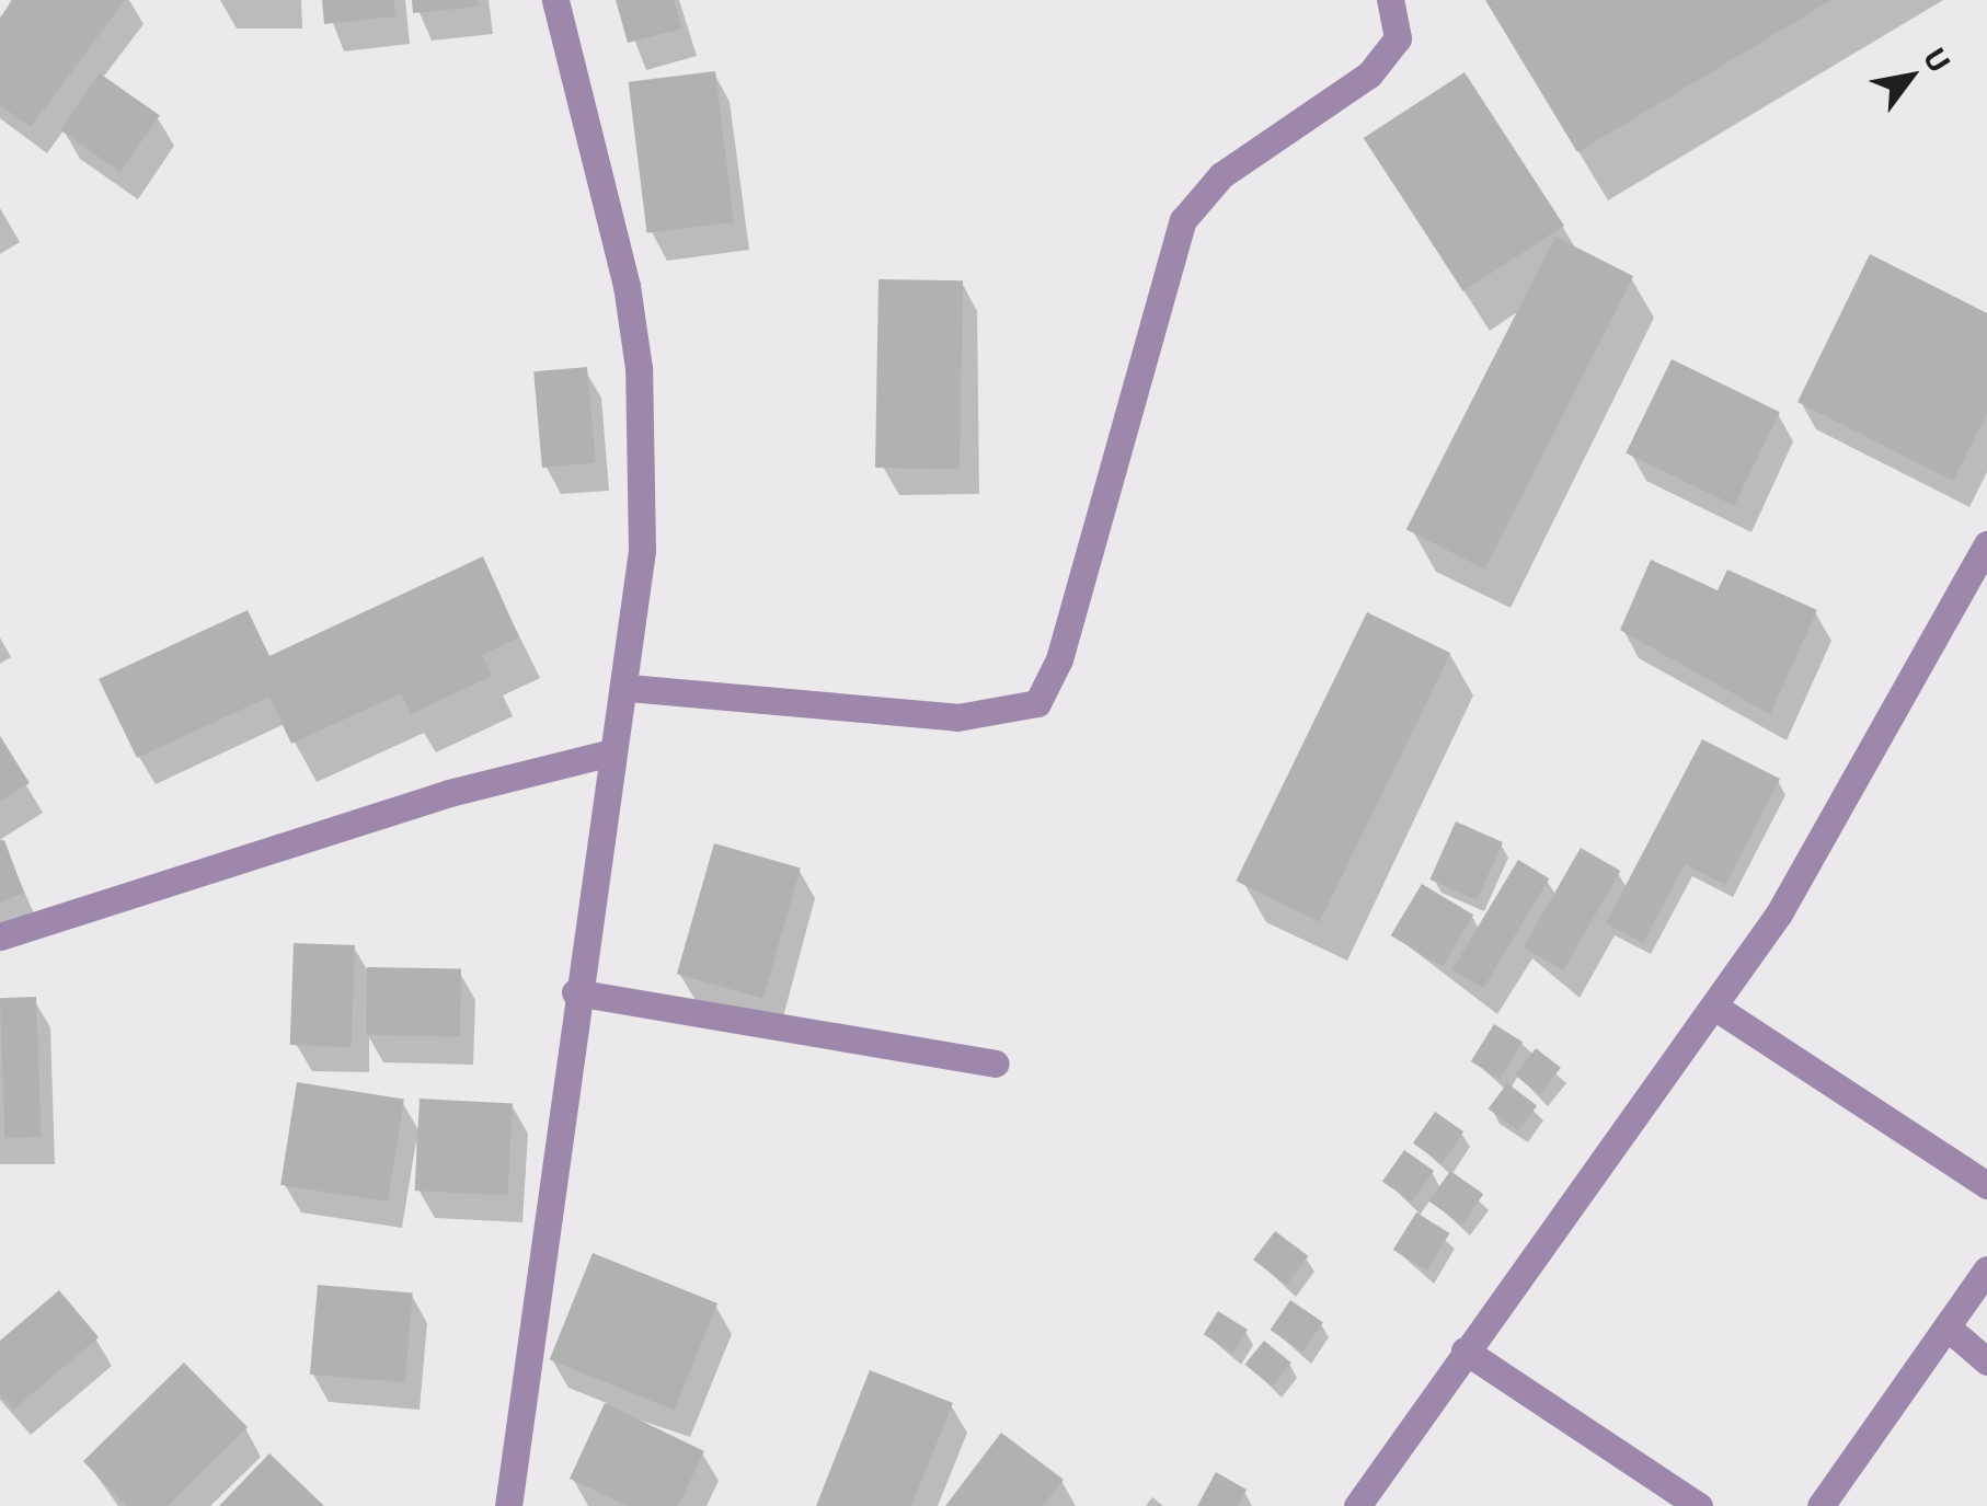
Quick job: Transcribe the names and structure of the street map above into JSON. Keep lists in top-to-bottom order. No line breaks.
{"north":"top right"}
